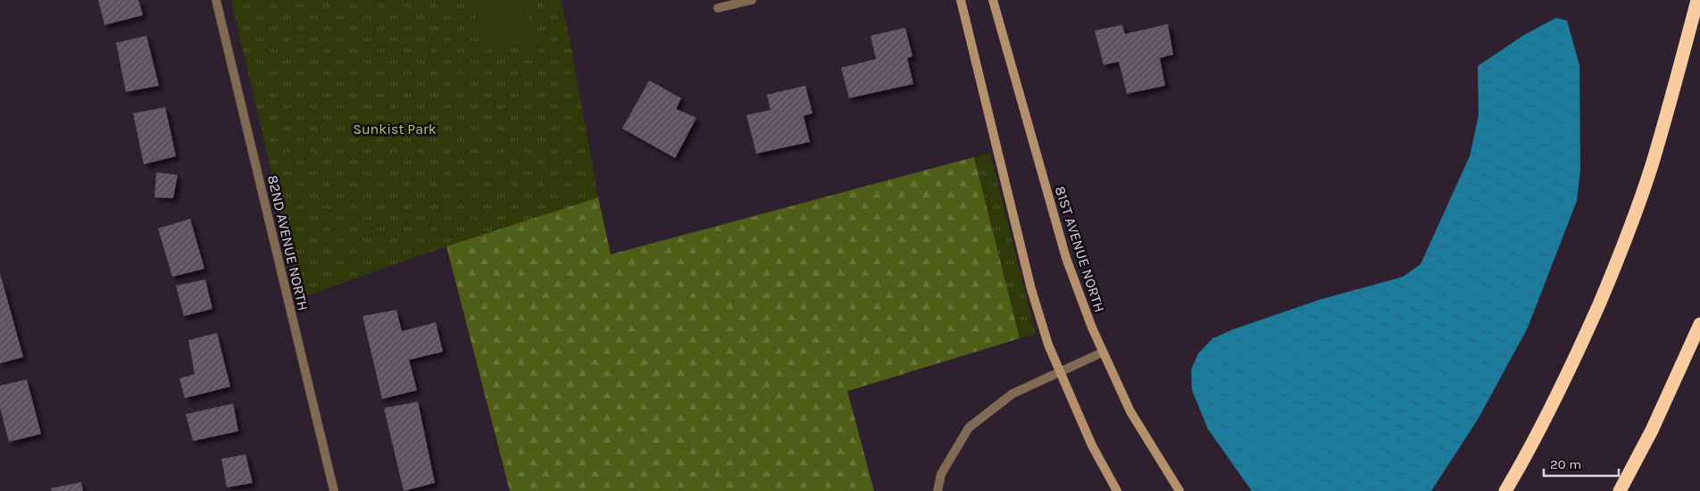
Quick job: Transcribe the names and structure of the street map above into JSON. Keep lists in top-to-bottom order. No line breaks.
{"streets":{"street":["82ND AVENUE NORTH","81ST AVENUE NORTH"]},"parks":["Sunkist Park"],"scale_bar":"20 m"}
